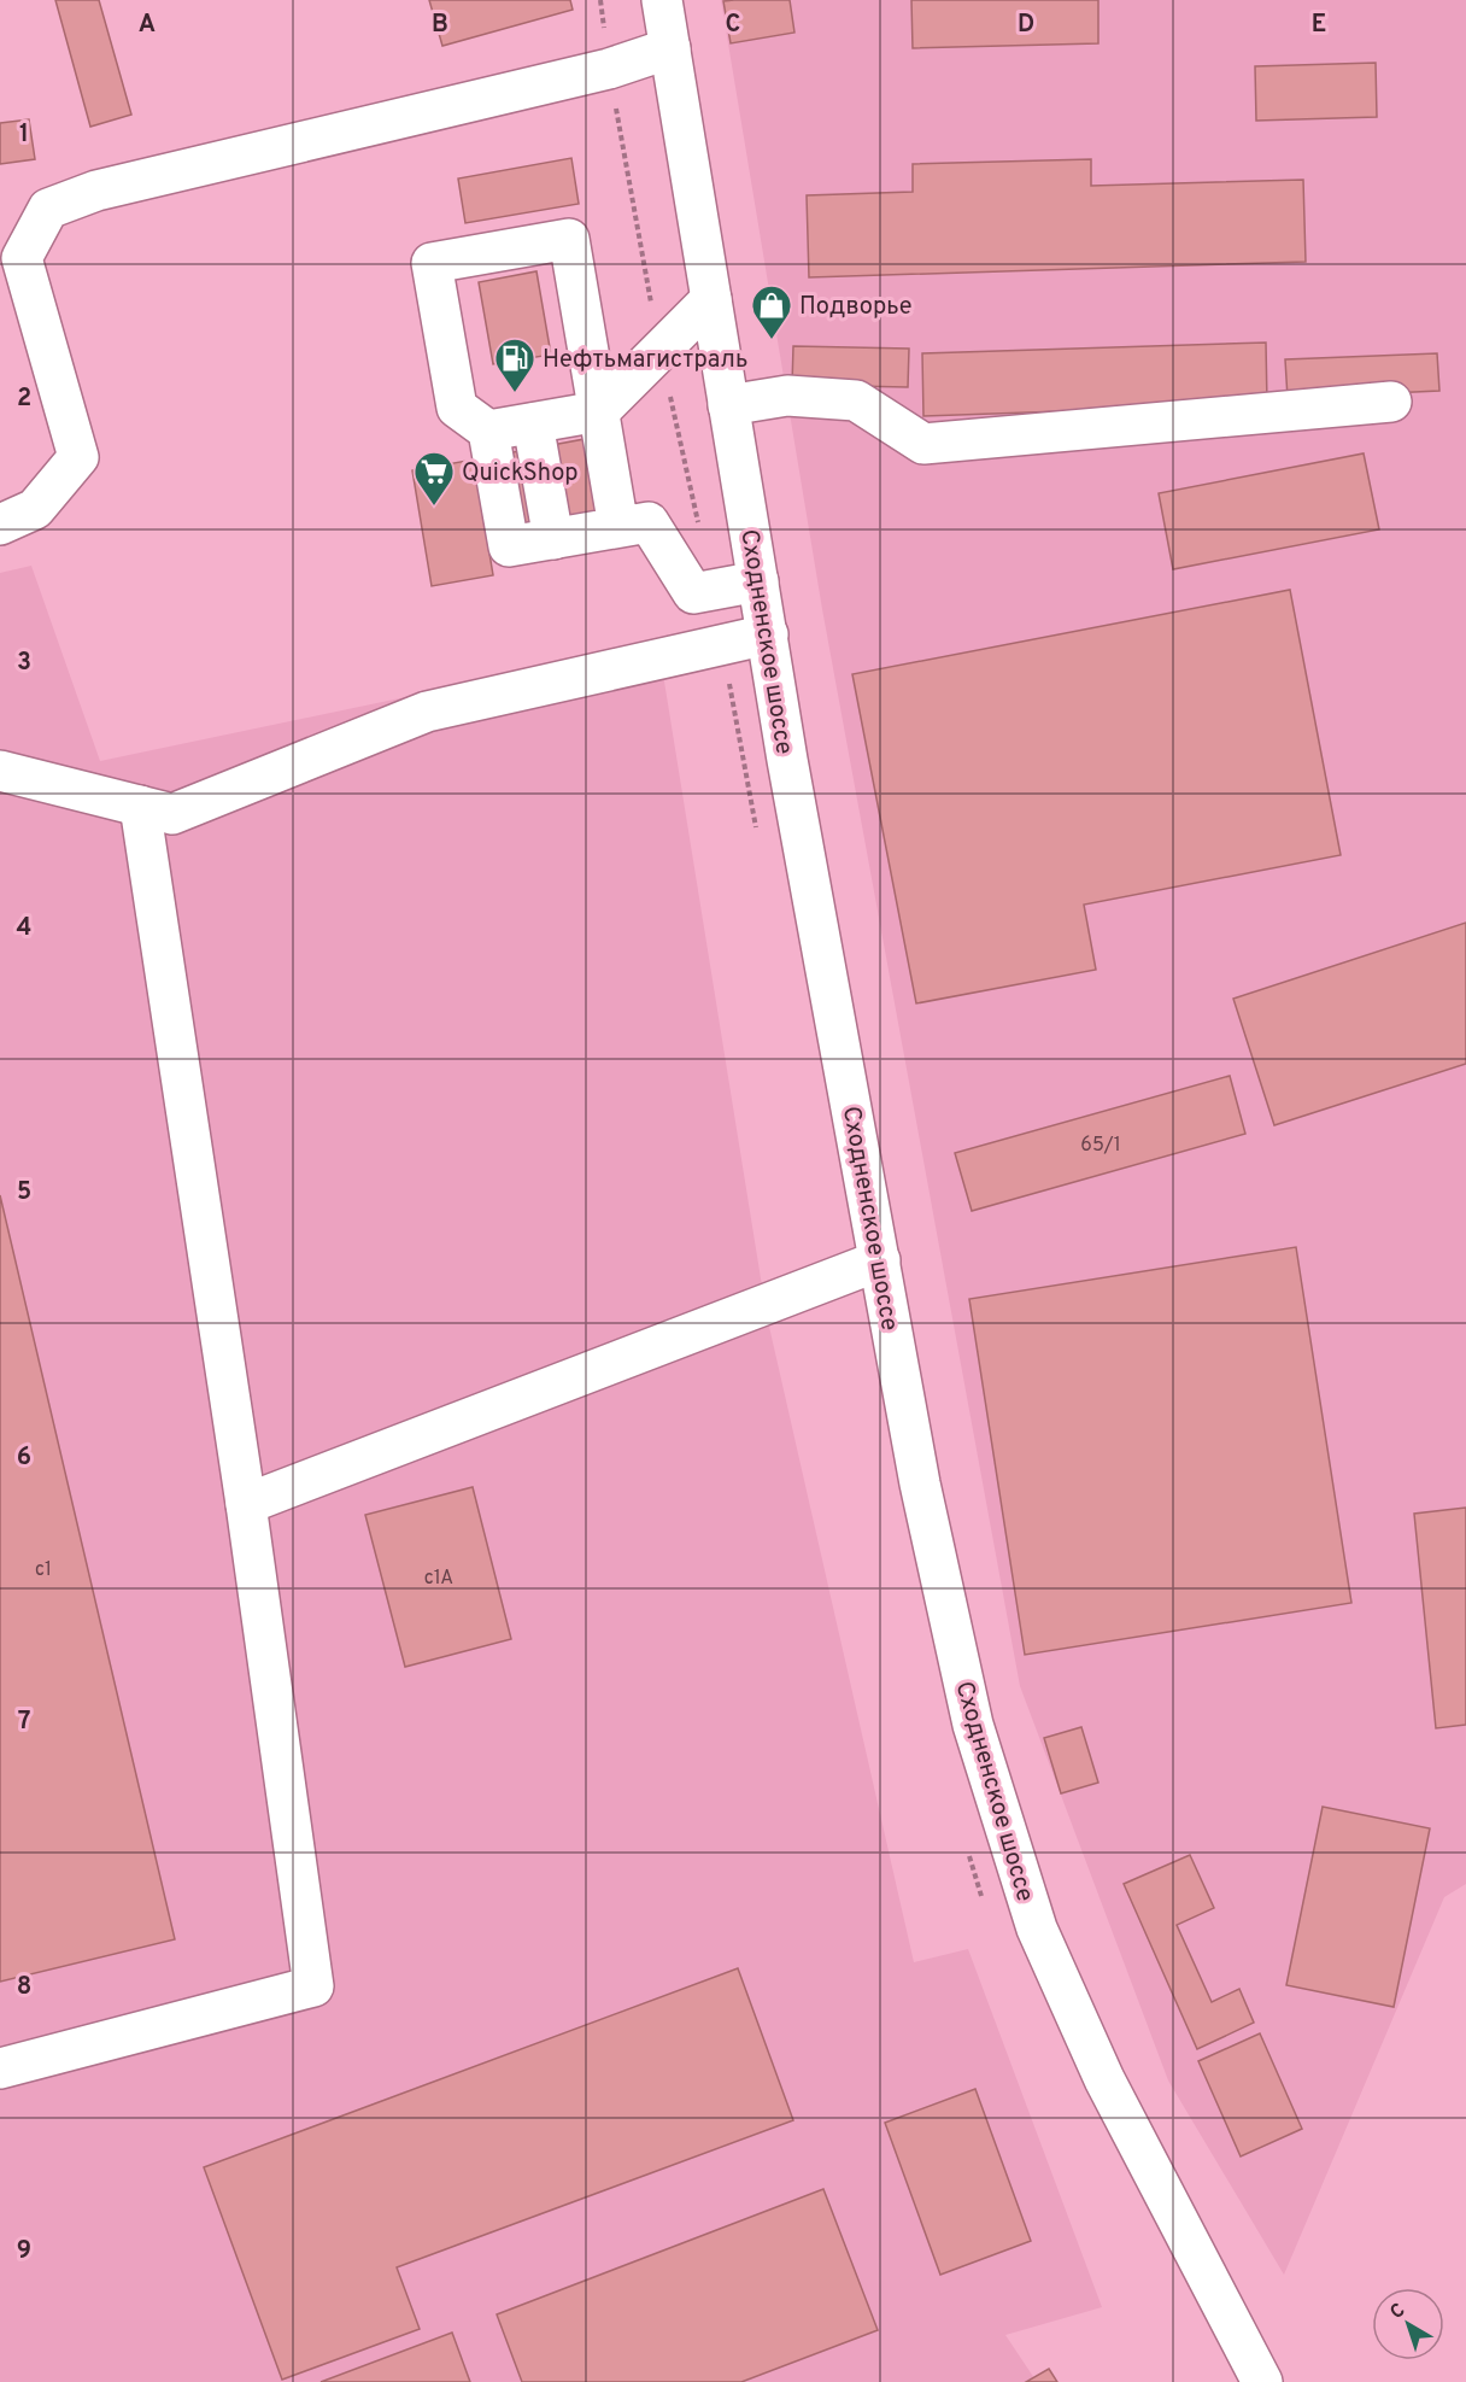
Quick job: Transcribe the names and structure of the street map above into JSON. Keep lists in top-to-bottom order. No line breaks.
{"streets":{"main road":["Сходненское шоссе"]},"places":{"shop":["Подворье"],"fuel station":["Нефтьмагистраль"],"supermarket":["QuickShop"]},"house_numbers":["65/1","с1","с1А"],"north":"top left","grid":{"columns":["A","B","C","D","E"],"rows":["1","2","3","4","5","6","7","8","9"]}}
